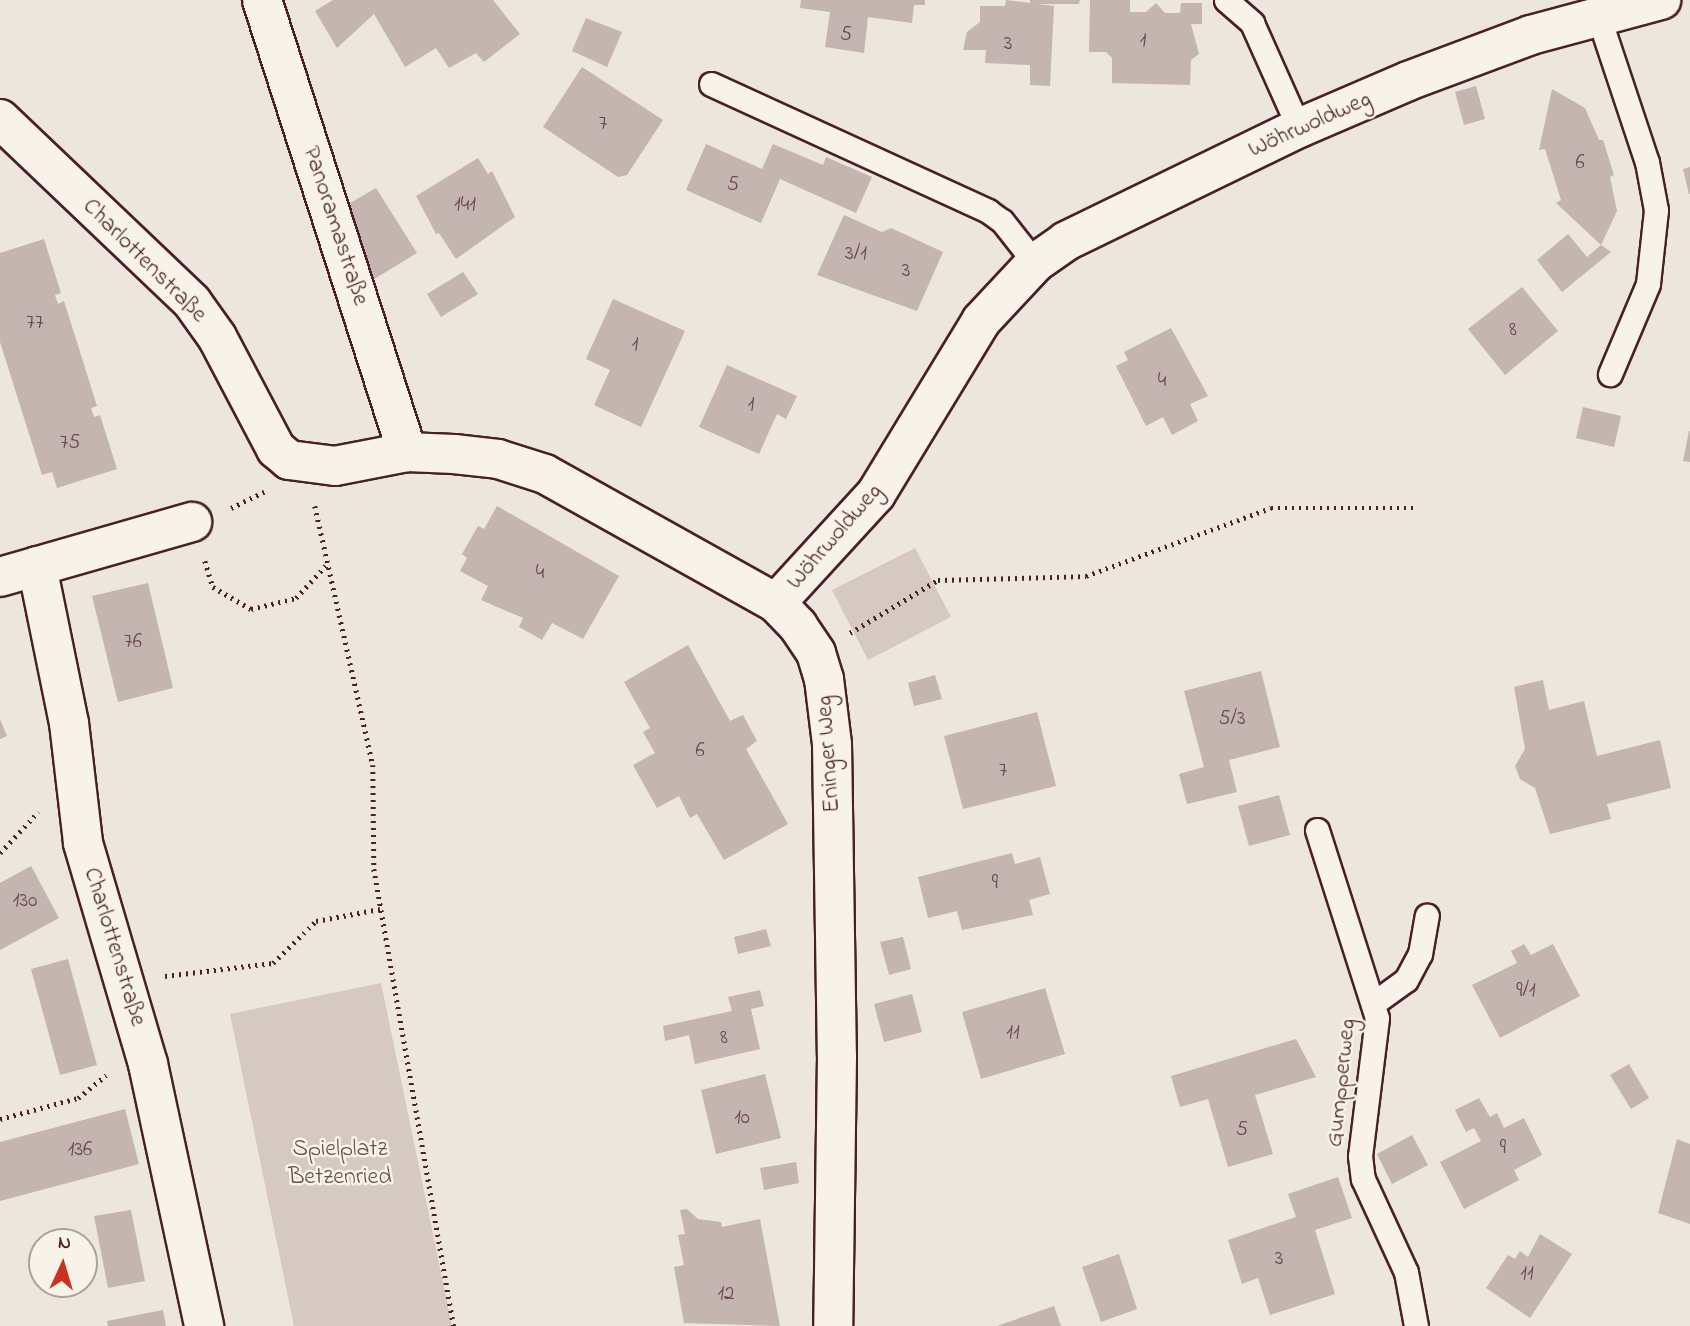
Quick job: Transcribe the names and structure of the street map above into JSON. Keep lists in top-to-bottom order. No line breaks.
{"streets":{"street":["Wöhrwoldweg","Panoramastraße","Charlottenstraße","Eninger Weg"],"lane":["Gumpperweg"]},"crossings":[["Wöhrwoldweg","Eninger Weg"],["Panoramastraße","Charlottenstraße"],["Panoramastraße","Eninger Weg"],["Charlottenstraße","Eninger Weg"]],"parks":["Spielplatz Betzenried"],"house_numbers":["5","1","3","7","6","5","141","3/1","3","77","8","1","4","1","75","4","76","5/3","6","7","9","130","9/1","11","8","10","5","9","136","3","11","12"],"north":"top"}
